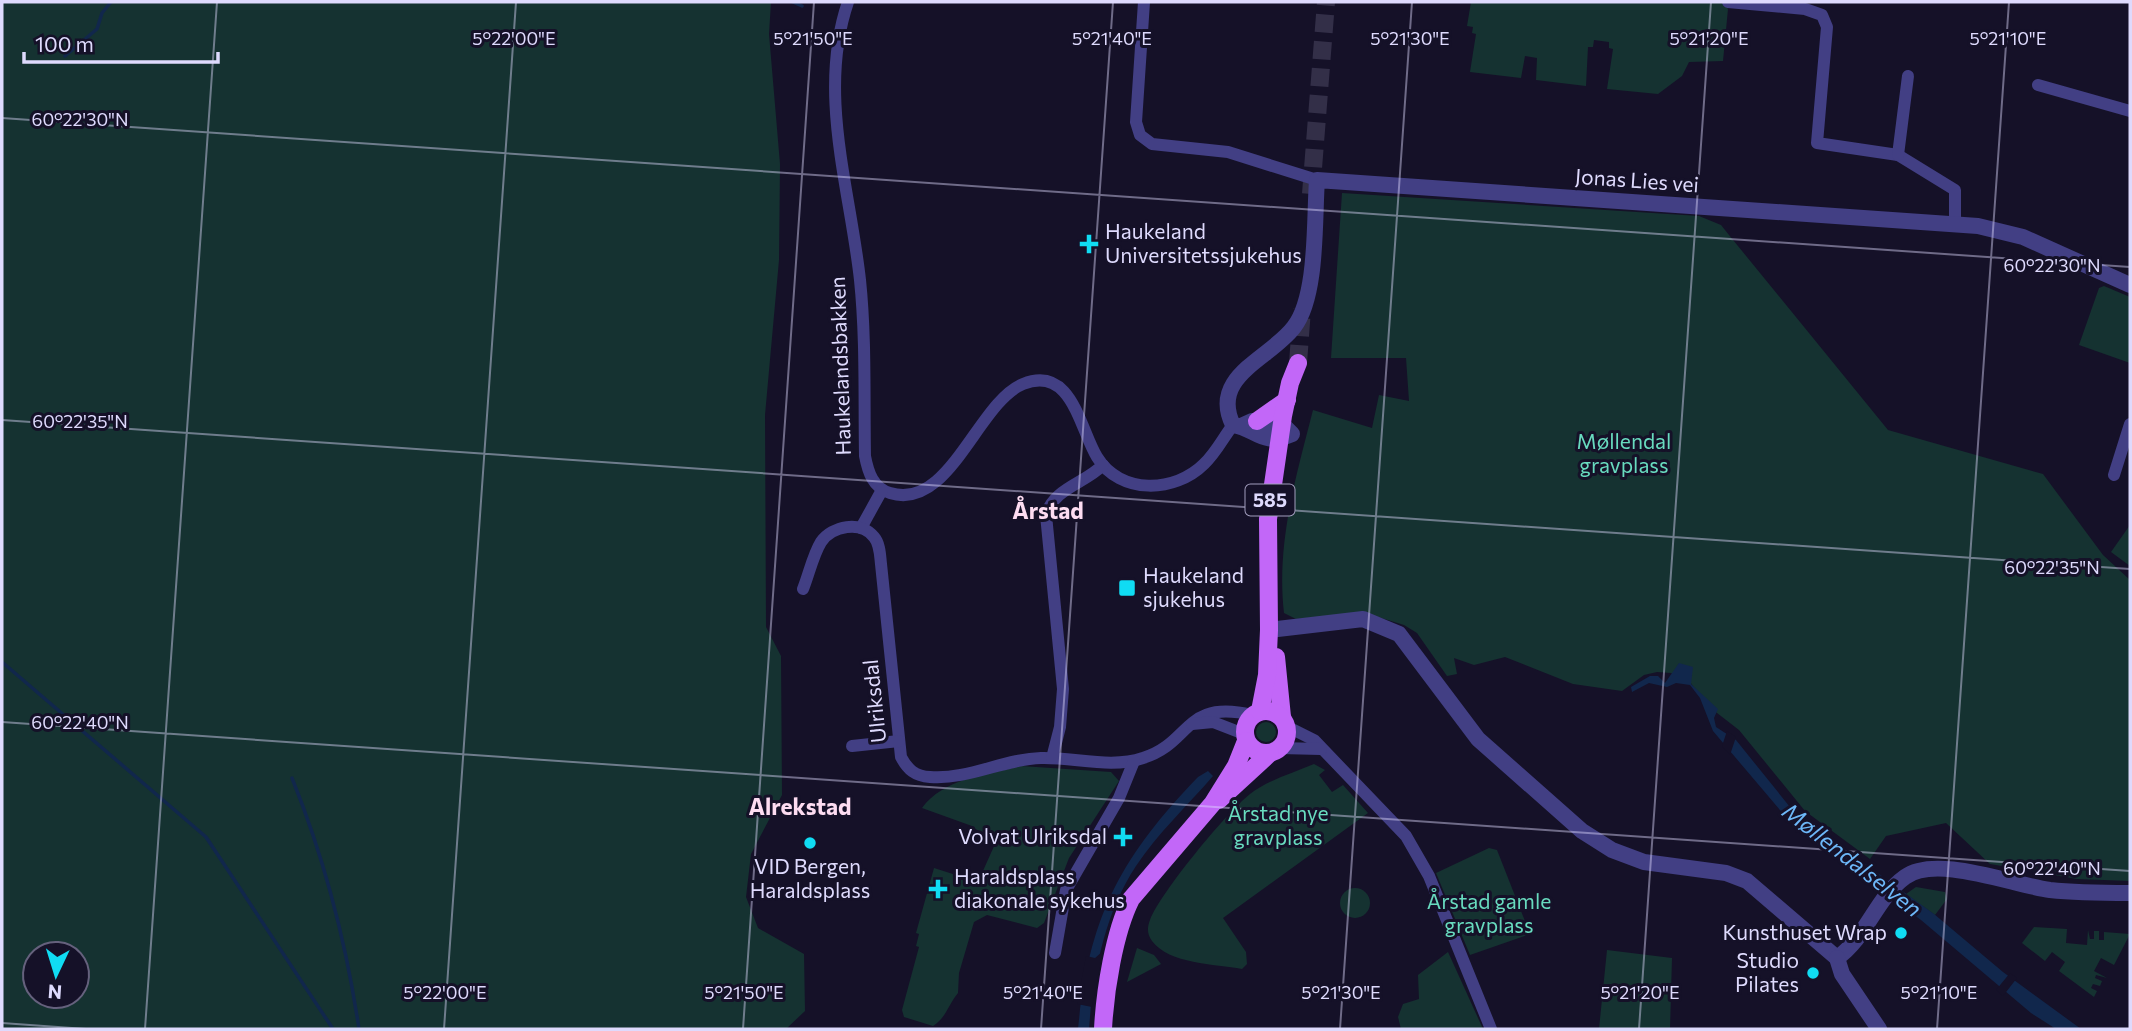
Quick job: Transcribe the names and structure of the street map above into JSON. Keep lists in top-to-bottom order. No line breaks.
{"streets":{"main road":["585"],"street":["Jonas Lies vei","Haukelandsbakken","Ulriksdal"]},"districts":["Årstad","Alrekstad"],"water":["Møllendalselven"],"parks":["Møllendal gravplass","Årstad nye gravplass","Årstad gamle gravplass"],"places":{"health":["Haukeland Universitetssjukehus","Volvat Ulriksdal","Haraldsplass diakonale sykehus"],"transit":["Haukeland sjukehus"],"other":["VID Bergen, Haraldsplass","Kunsthuset Wrap","Studio Pilates"]},"scale_bar":"100 m","north":"bottom","coordinates":["5°22'00\"E","5°21'50\"E","5°21'40\"E","5°21'30\"E","5°21'20\"E","5°21'10\"E","60°22'30\"N","60°22'35\"N","60°22'40\"N"]}
